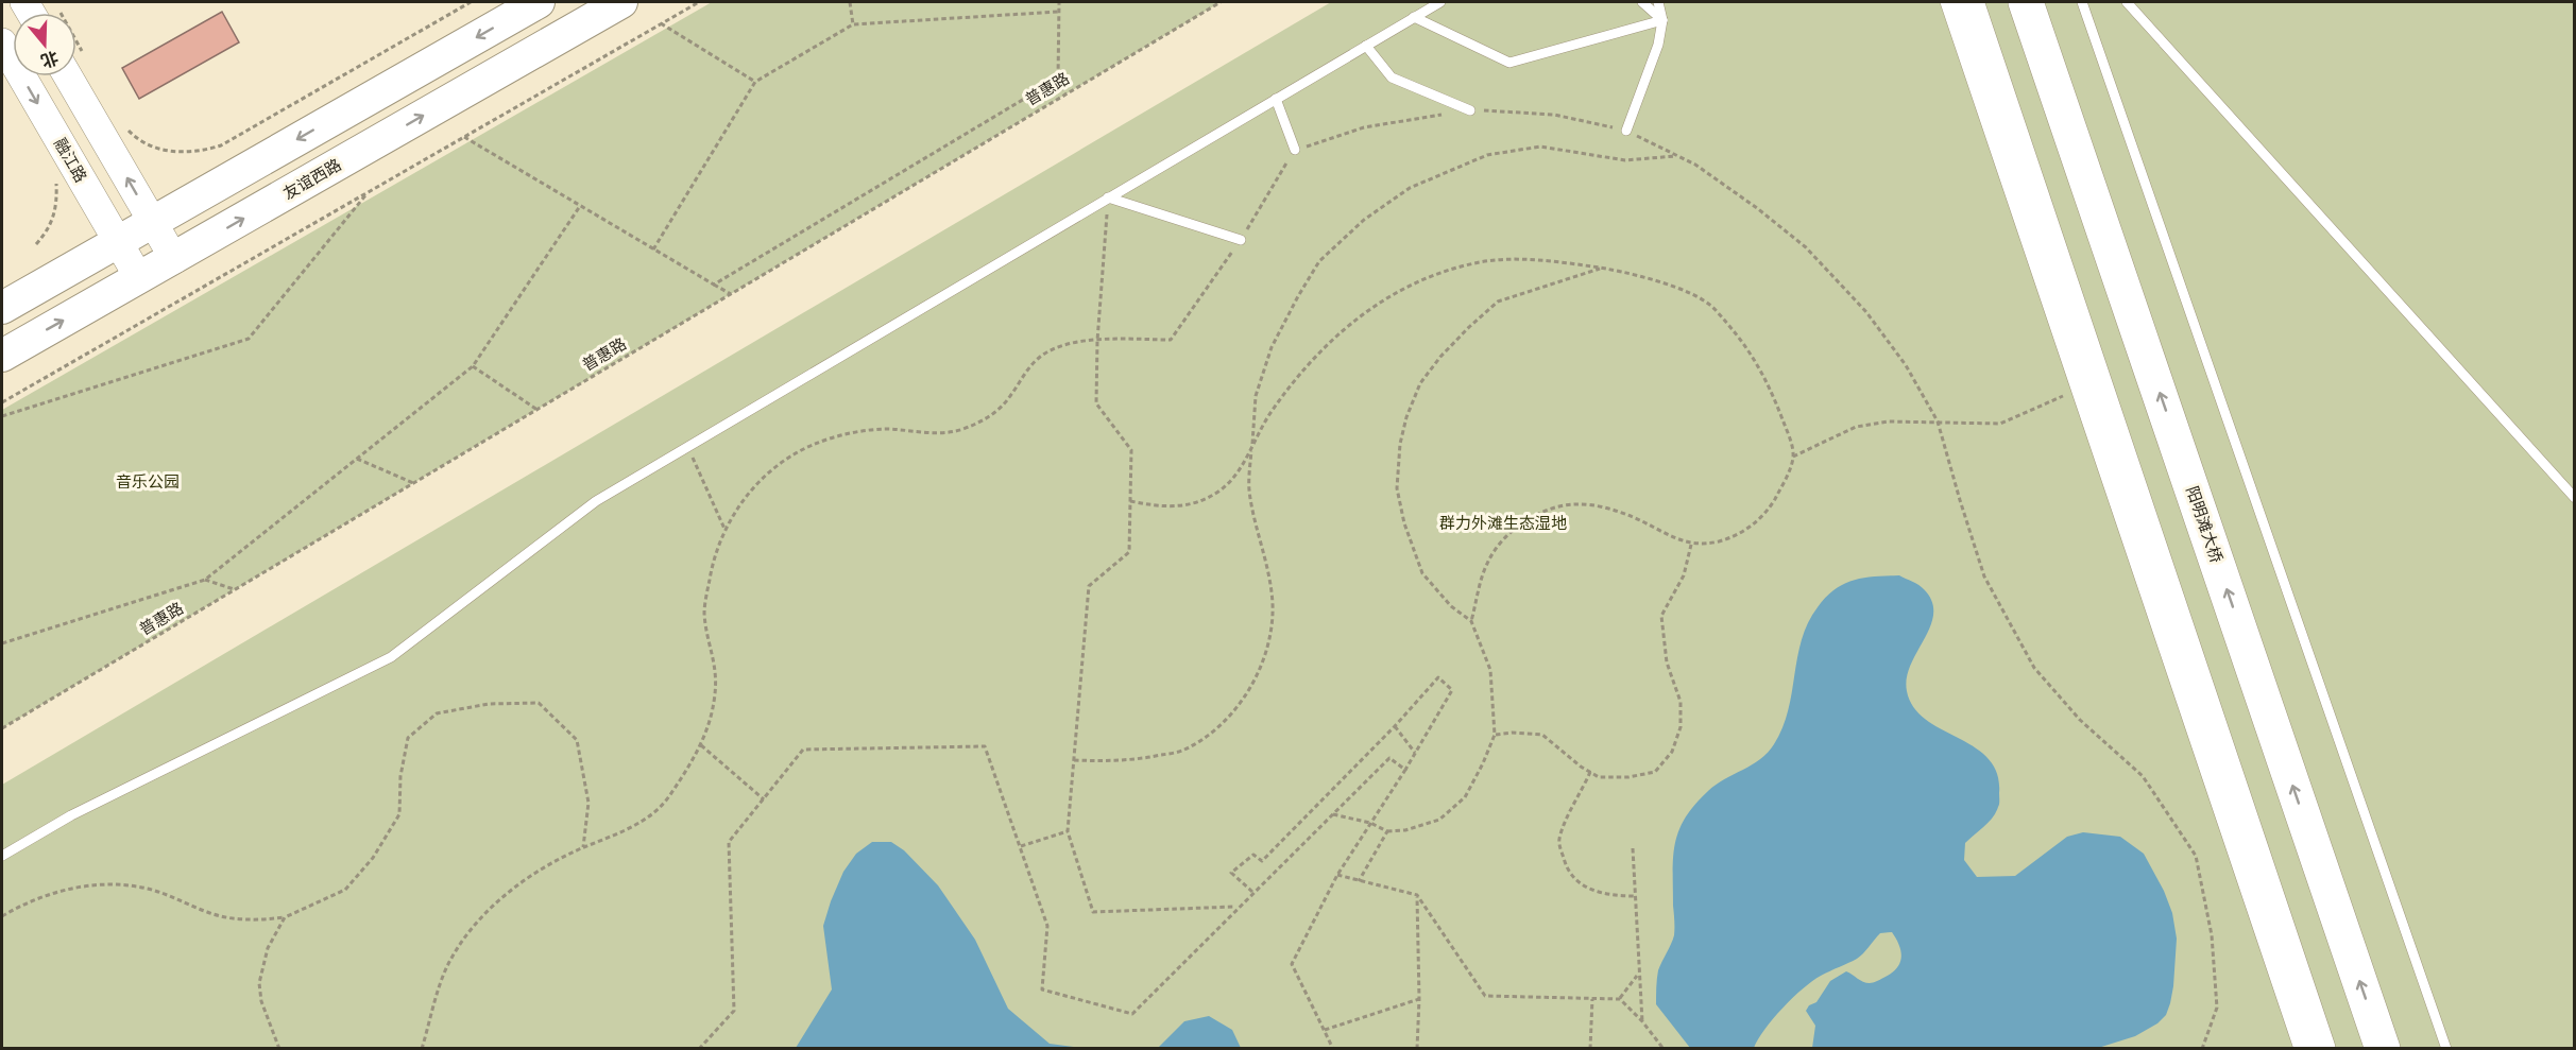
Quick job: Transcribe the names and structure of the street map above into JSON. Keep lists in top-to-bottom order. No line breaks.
{"streets":{"highway":["阳明滩大桥"],"main road":["融江路","友谊西路"],"path":["普惠路"]},"crossings":[["融江路","友谊西路"]],"parks":["音乐公园","群力外滩生态湿地"],"north":"bottom"}
